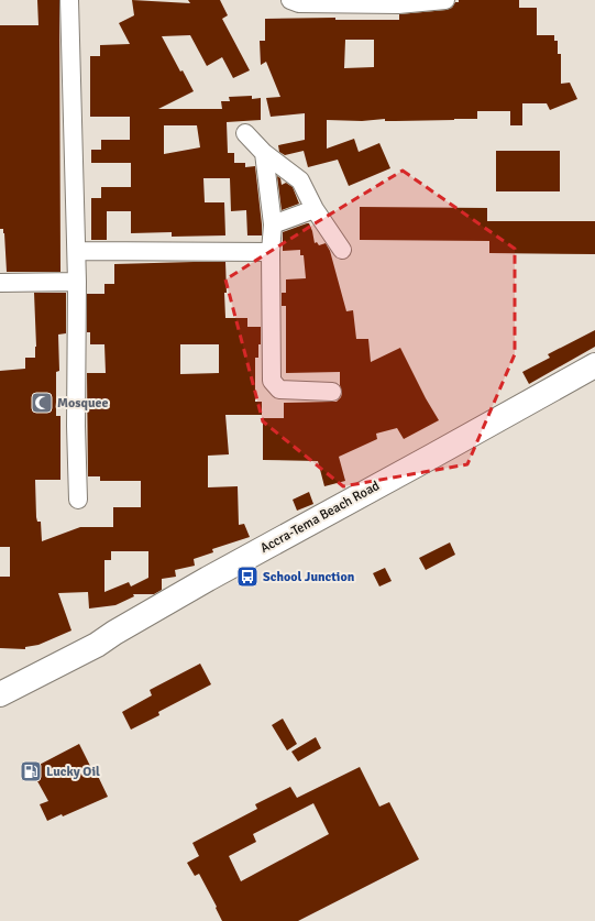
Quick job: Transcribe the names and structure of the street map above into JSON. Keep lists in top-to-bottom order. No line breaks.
{"streets":{"main road":["Accra-Tema Beach Road"]},"places":{"mosque":["Mosquee"],"bus stop":["School Junction"],"fuel station":["Lucky Oil"]}}
